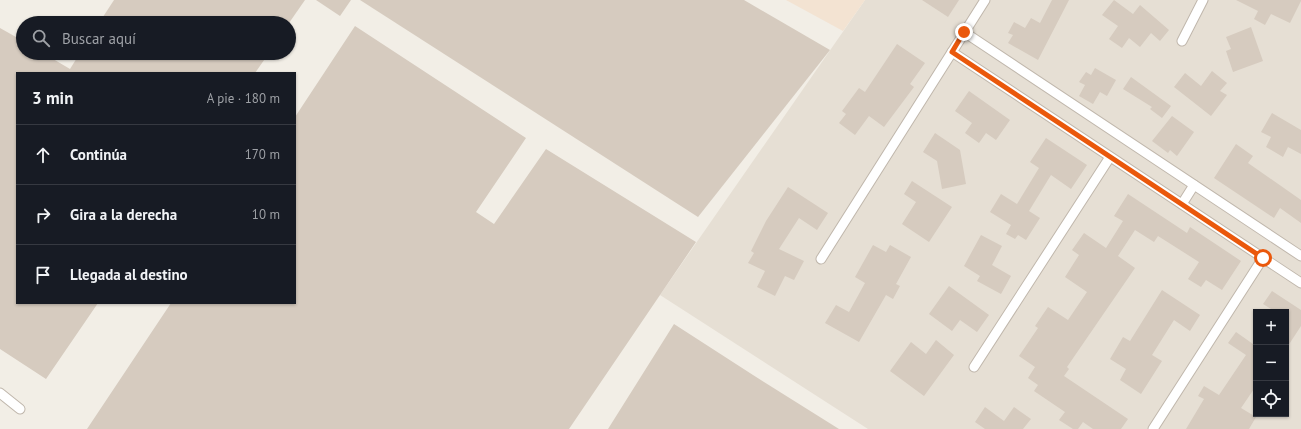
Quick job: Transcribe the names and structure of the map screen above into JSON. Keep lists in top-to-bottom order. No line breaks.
{"page":{"search":"Buscar aquí","heading":["3 min","A pie · 180 m"],"list":[["Continúa","170 m"],["Gira a la derecha","10 m"],"Llegada al destino"],"map_buttons":["+","−"]}}
